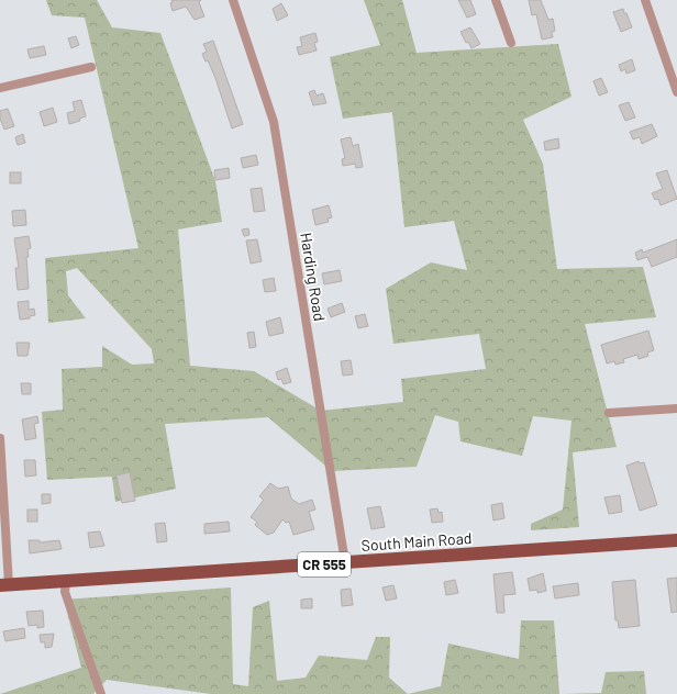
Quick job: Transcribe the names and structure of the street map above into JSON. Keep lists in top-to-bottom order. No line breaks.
{"streets":{"main road":["South Main Road","CR 555"],"street":["Harding Road"]},"crossings":[["Harding Road","South Main Road"]]}
